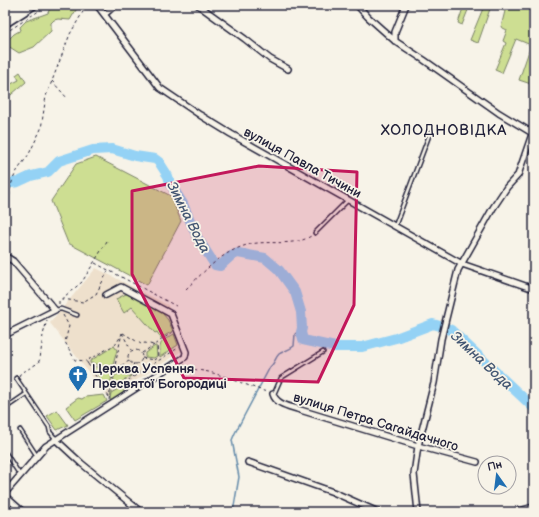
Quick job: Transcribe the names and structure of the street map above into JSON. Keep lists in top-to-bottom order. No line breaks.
{"streets":{"street":["вулиця Павла Тичини","вулиця Петра Сагайдачного"]},"districts":["ХОЛОДНОВІДКА"],"water":["Зимна Вода"],"places":{"church":["Церква Успення Пресвятої Богородиці"]},"north":"top"}
